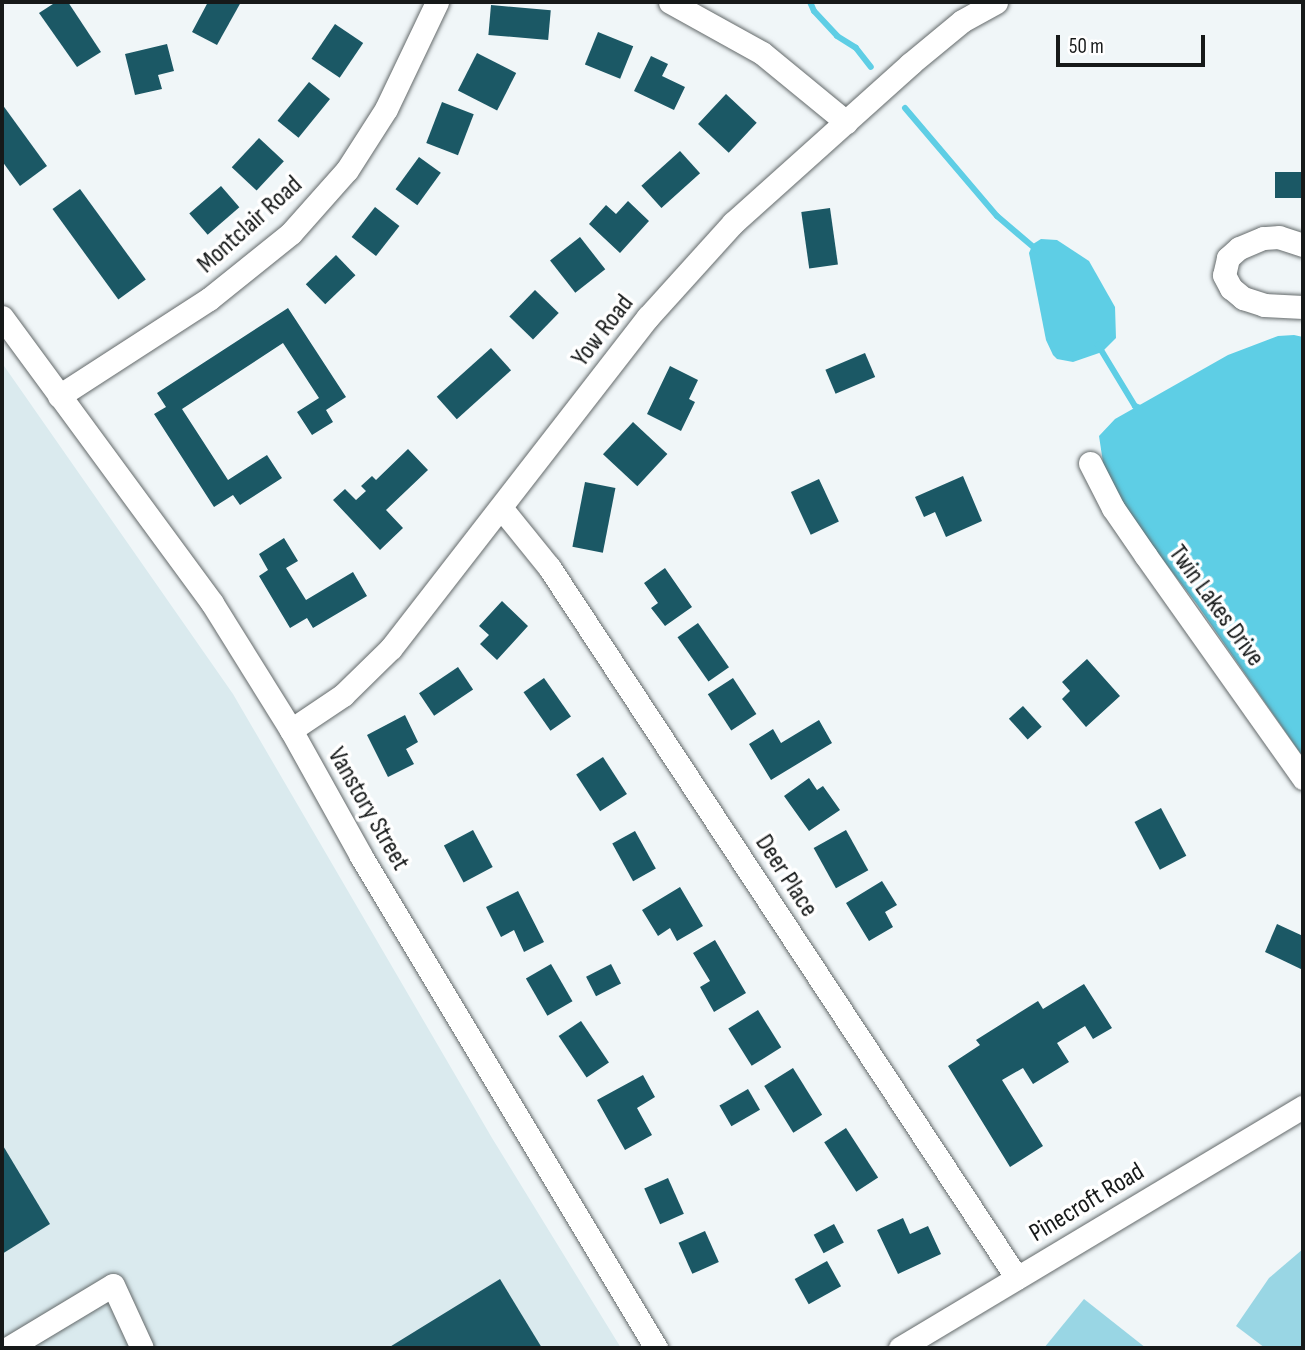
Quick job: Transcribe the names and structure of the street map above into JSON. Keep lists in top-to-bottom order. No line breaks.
{"streets":{"street":["Montclair Road","Yow Road","Twin Lakes Drive","Vanstory Street","Deer Place","Pinecroft Road"]},"crossings":[["Montclair Road","Vanstory Street"],["Yow Road","Vanstory Street"],["Yow Road","Deer Place"],["Deer Place","Pinecroft Road"]],"scale_bar":"50 m"}
